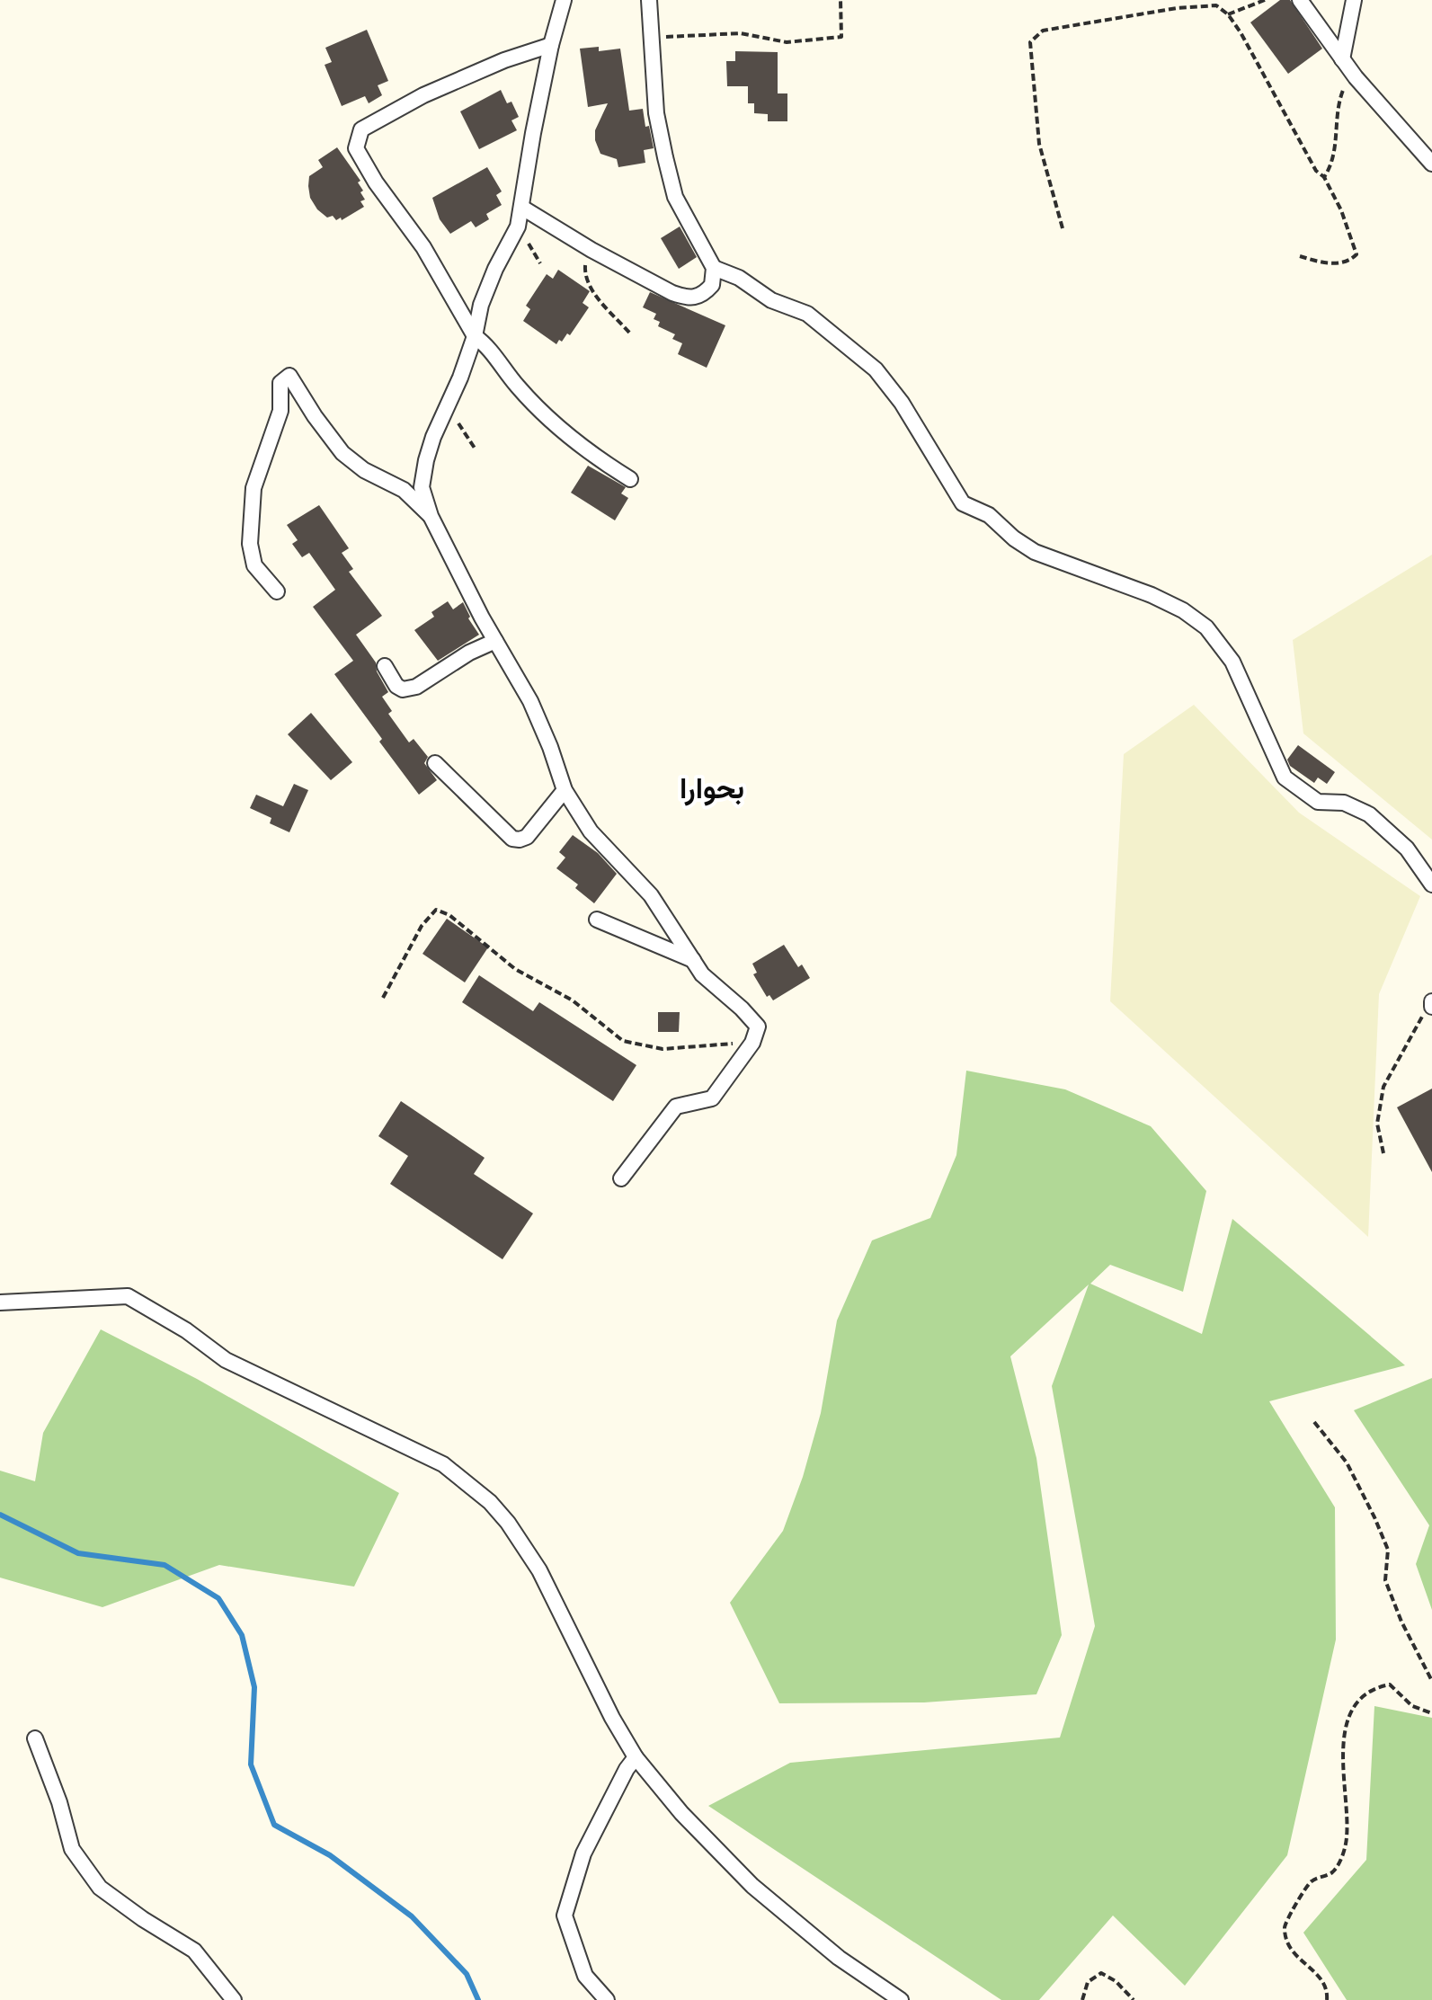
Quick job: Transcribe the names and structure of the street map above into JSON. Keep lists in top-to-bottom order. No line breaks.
{"districts":["بحوارا"]}
